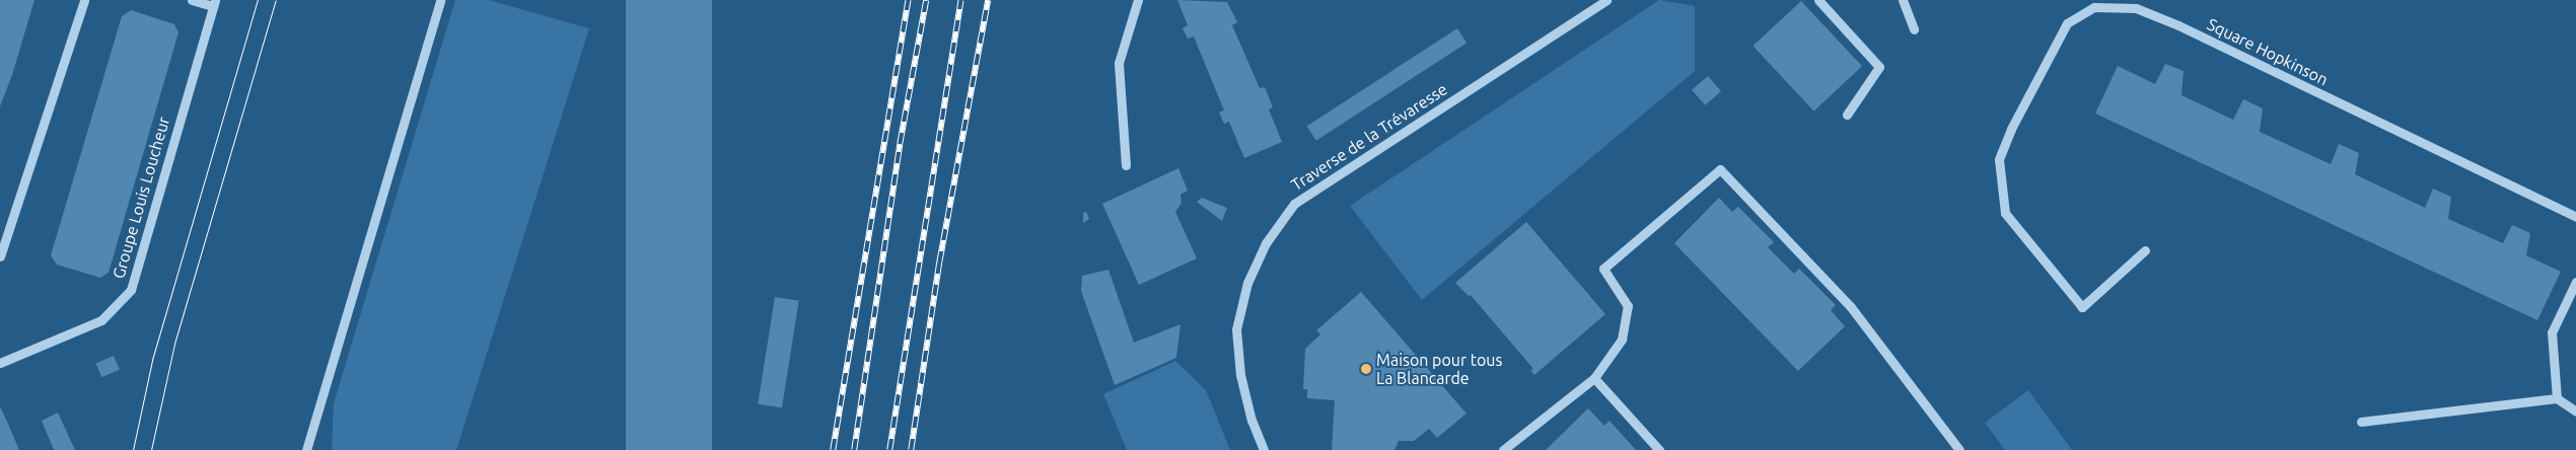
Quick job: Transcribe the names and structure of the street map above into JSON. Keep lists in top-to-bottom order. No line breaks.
{"streets":{"street":["Square Hopkinson","Traverse de la Trévaresse","Groupe Louis Loucheur"]},"places":["Maison pour tous La Blancarde"]}
